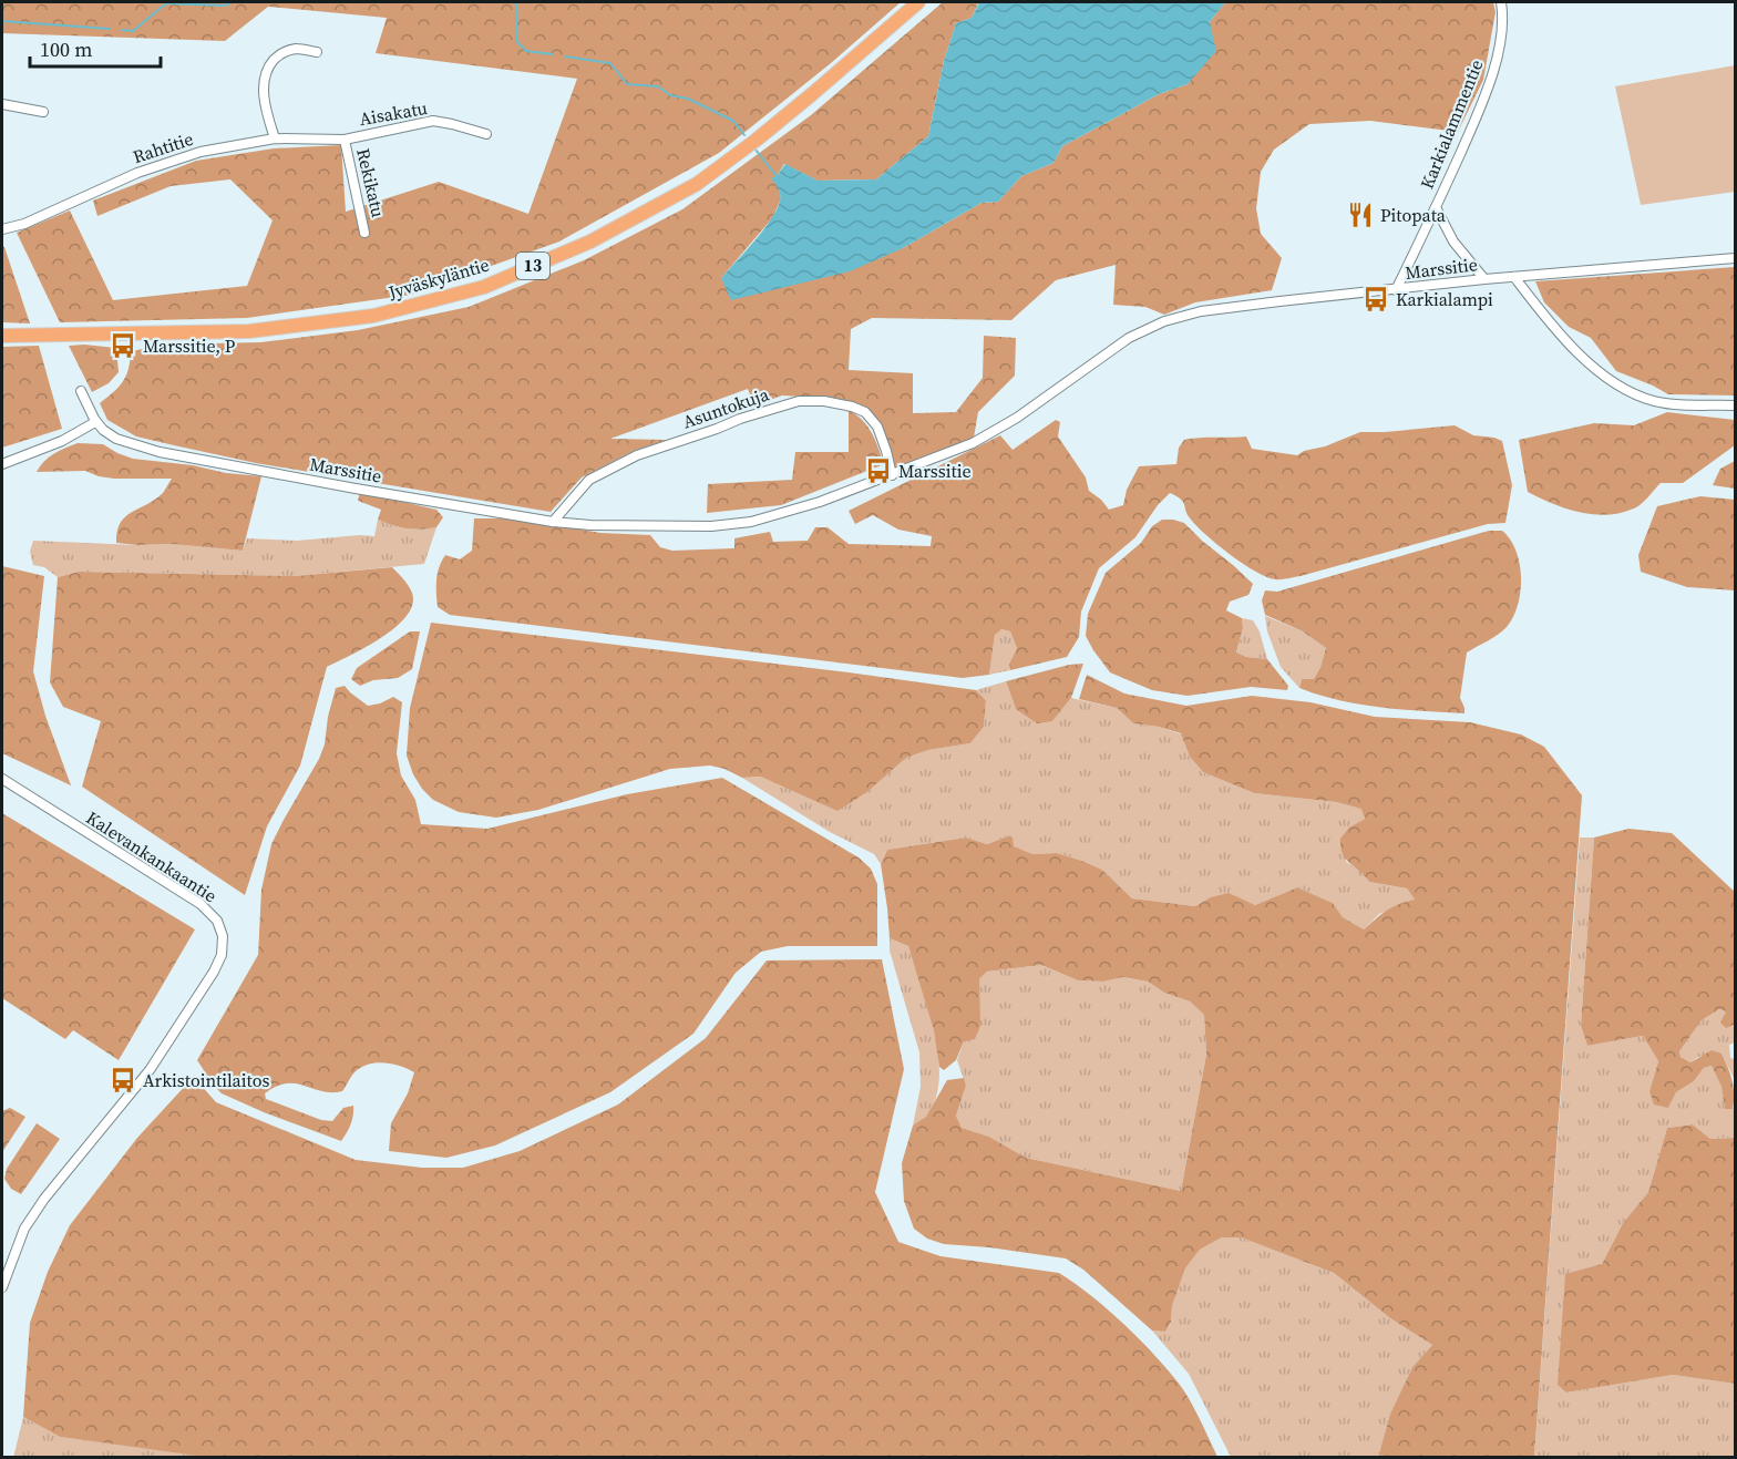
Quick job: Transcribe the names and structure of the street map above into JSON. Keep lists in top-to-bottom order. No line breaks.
{"streets":{"highway":["13","Jyväskyläntie"],"street":["Aisakatu","Karkialammentie","Rahtitie","Rekikatu","Marssitie","Asuntokuja","Kalevankankaantie"]},"crossings":[["Aisakatu","Rahtitie"],["Aisakatu","Rekikatu"],["Karkialammentie","Marssitie"],["Rahtitie","Rekikatu"],["Marssitie","Asuntokuja"]],"places":{"restaurant":["Pitopata"],"bus stop":["Karkialampi","Marssitie, P","Marssitie","Arkistointilaitos"]},"scale_bar":"100 m"}
